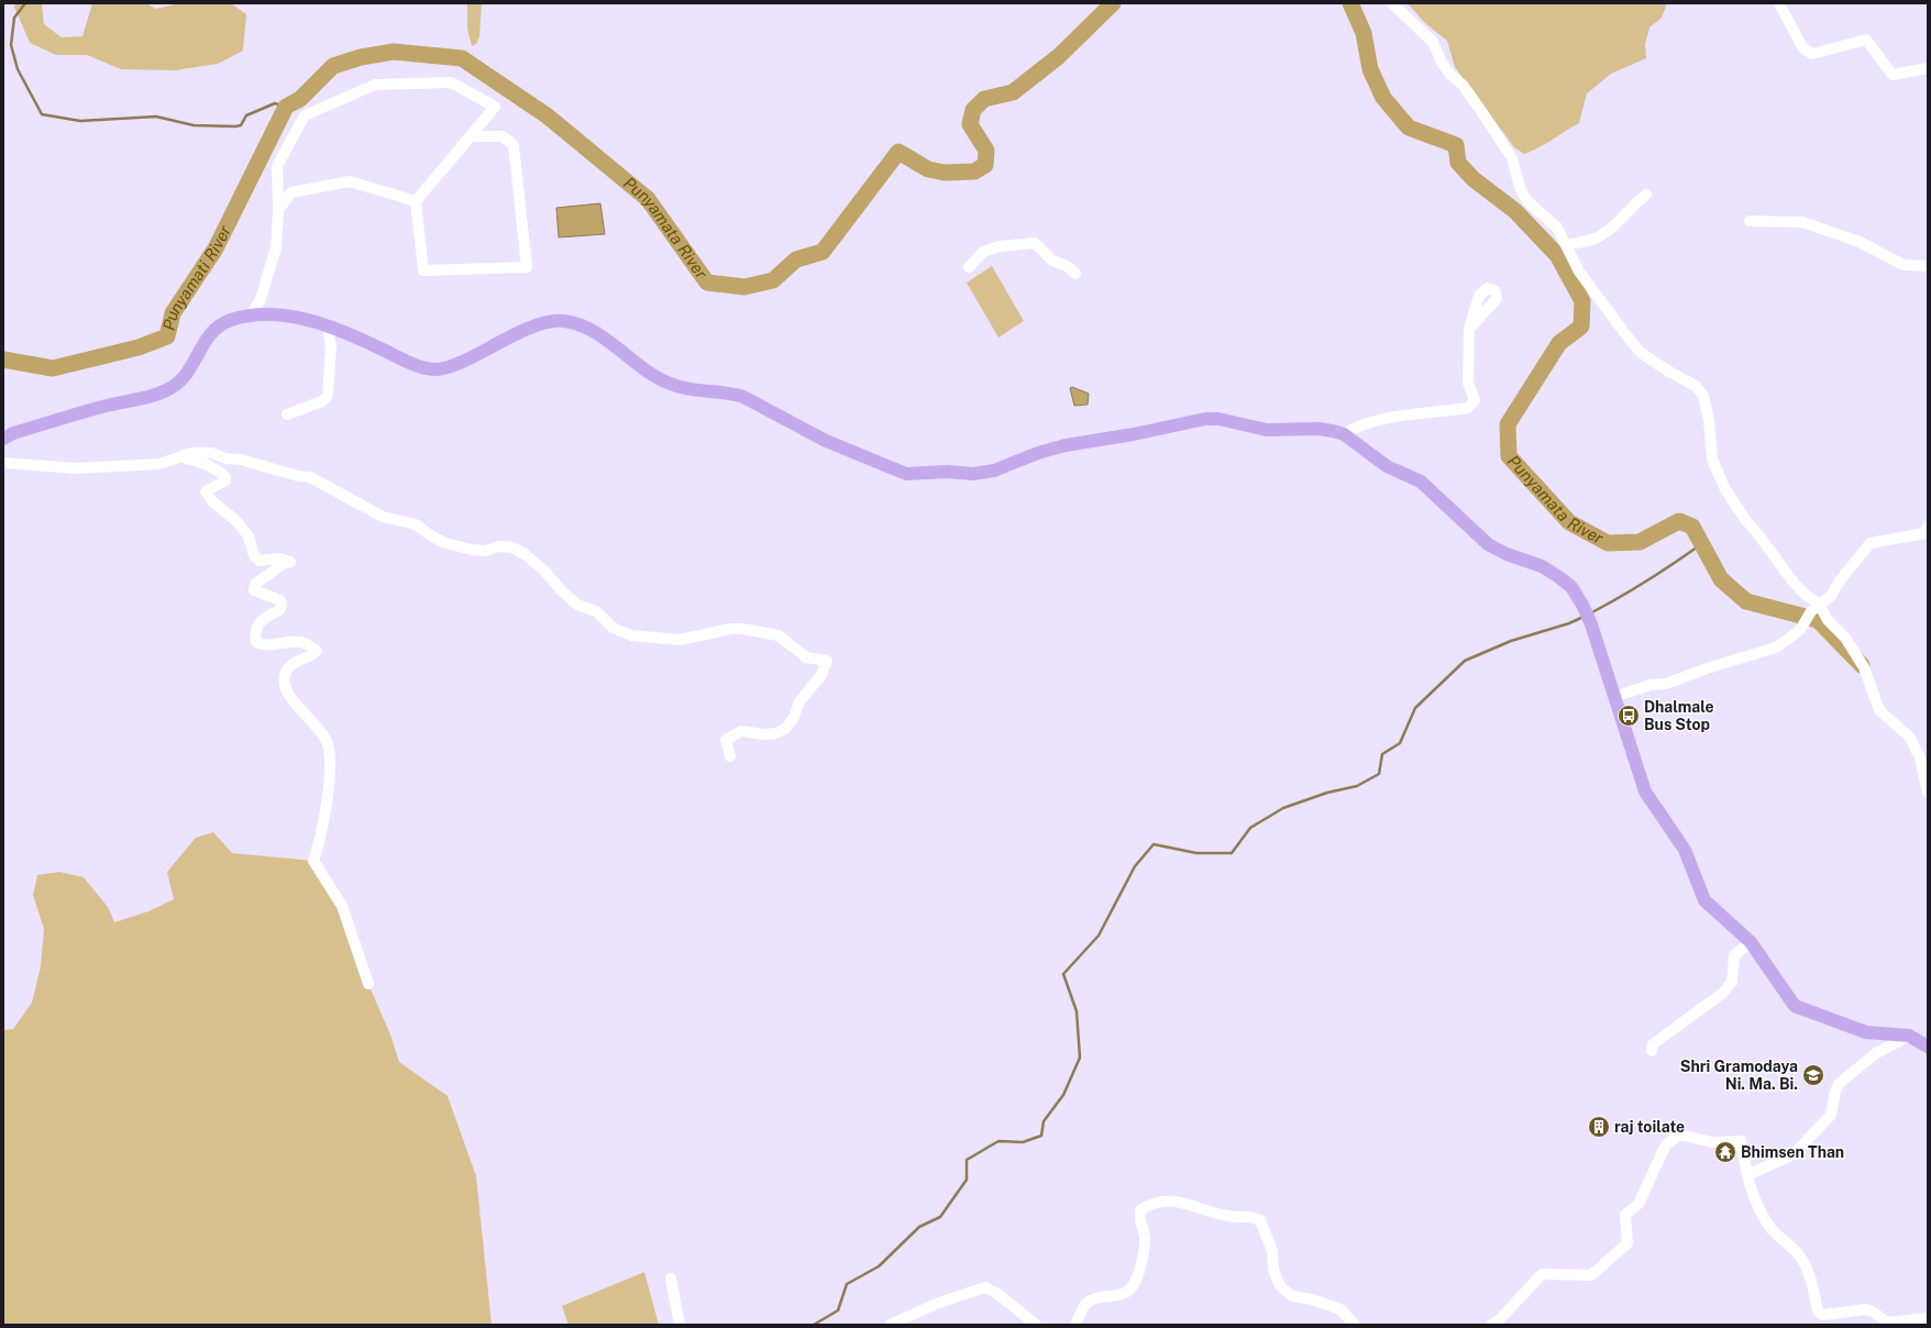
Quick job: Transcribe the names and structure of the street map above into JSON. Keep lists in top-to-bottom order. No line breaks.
{"water":["Punyamata River","Punyamati River"],"places":{"bus stop":["Dhalmale Bus Stop"],"school or university":["Shri Gramodaya Ni. Ma. Bi."],"building":["raj toilate"],"temple":["Bhimsen Than"]}}
